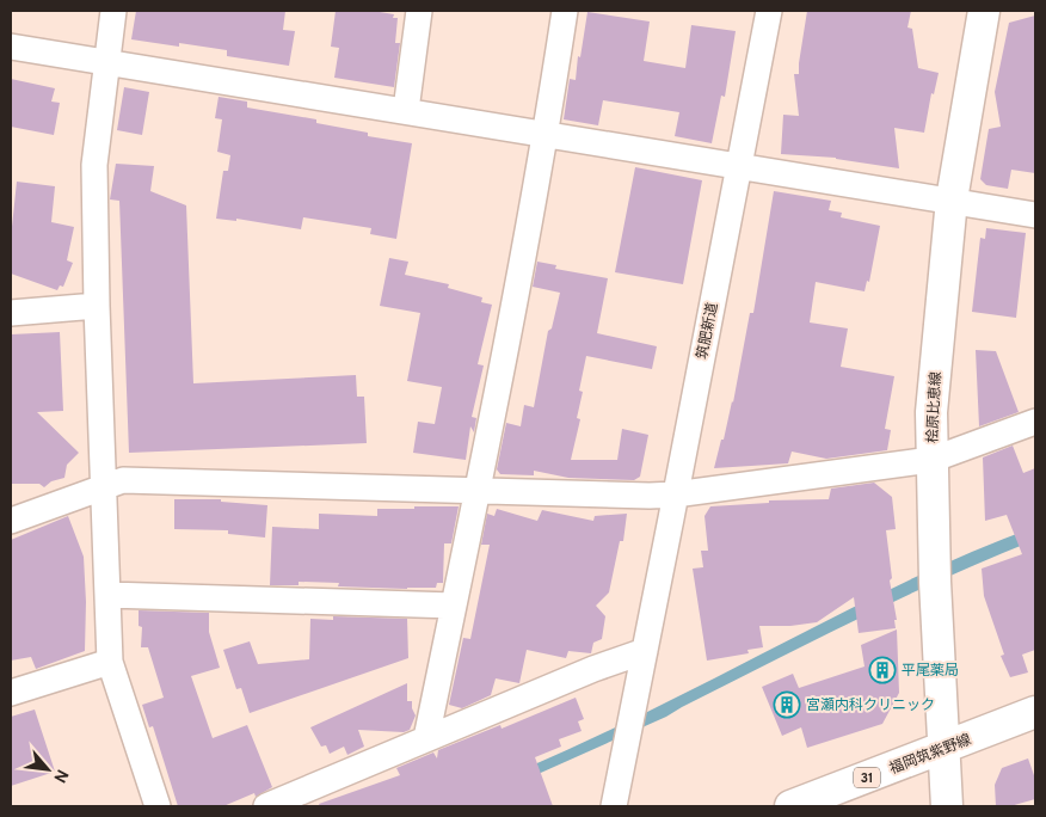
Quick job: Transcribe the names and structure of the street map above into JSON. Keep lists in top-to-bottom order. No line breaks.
{"streets":{"main road":["桧原比恵線","福岡筑紫野線","31"],"street":["筑肥新道"]},"crossings":[["桧原比恵線","福岡筑紫野線"]],"places":{"building":["平尾薬局","宮瀬内科クリニック"]},"north":"bottom right"}
